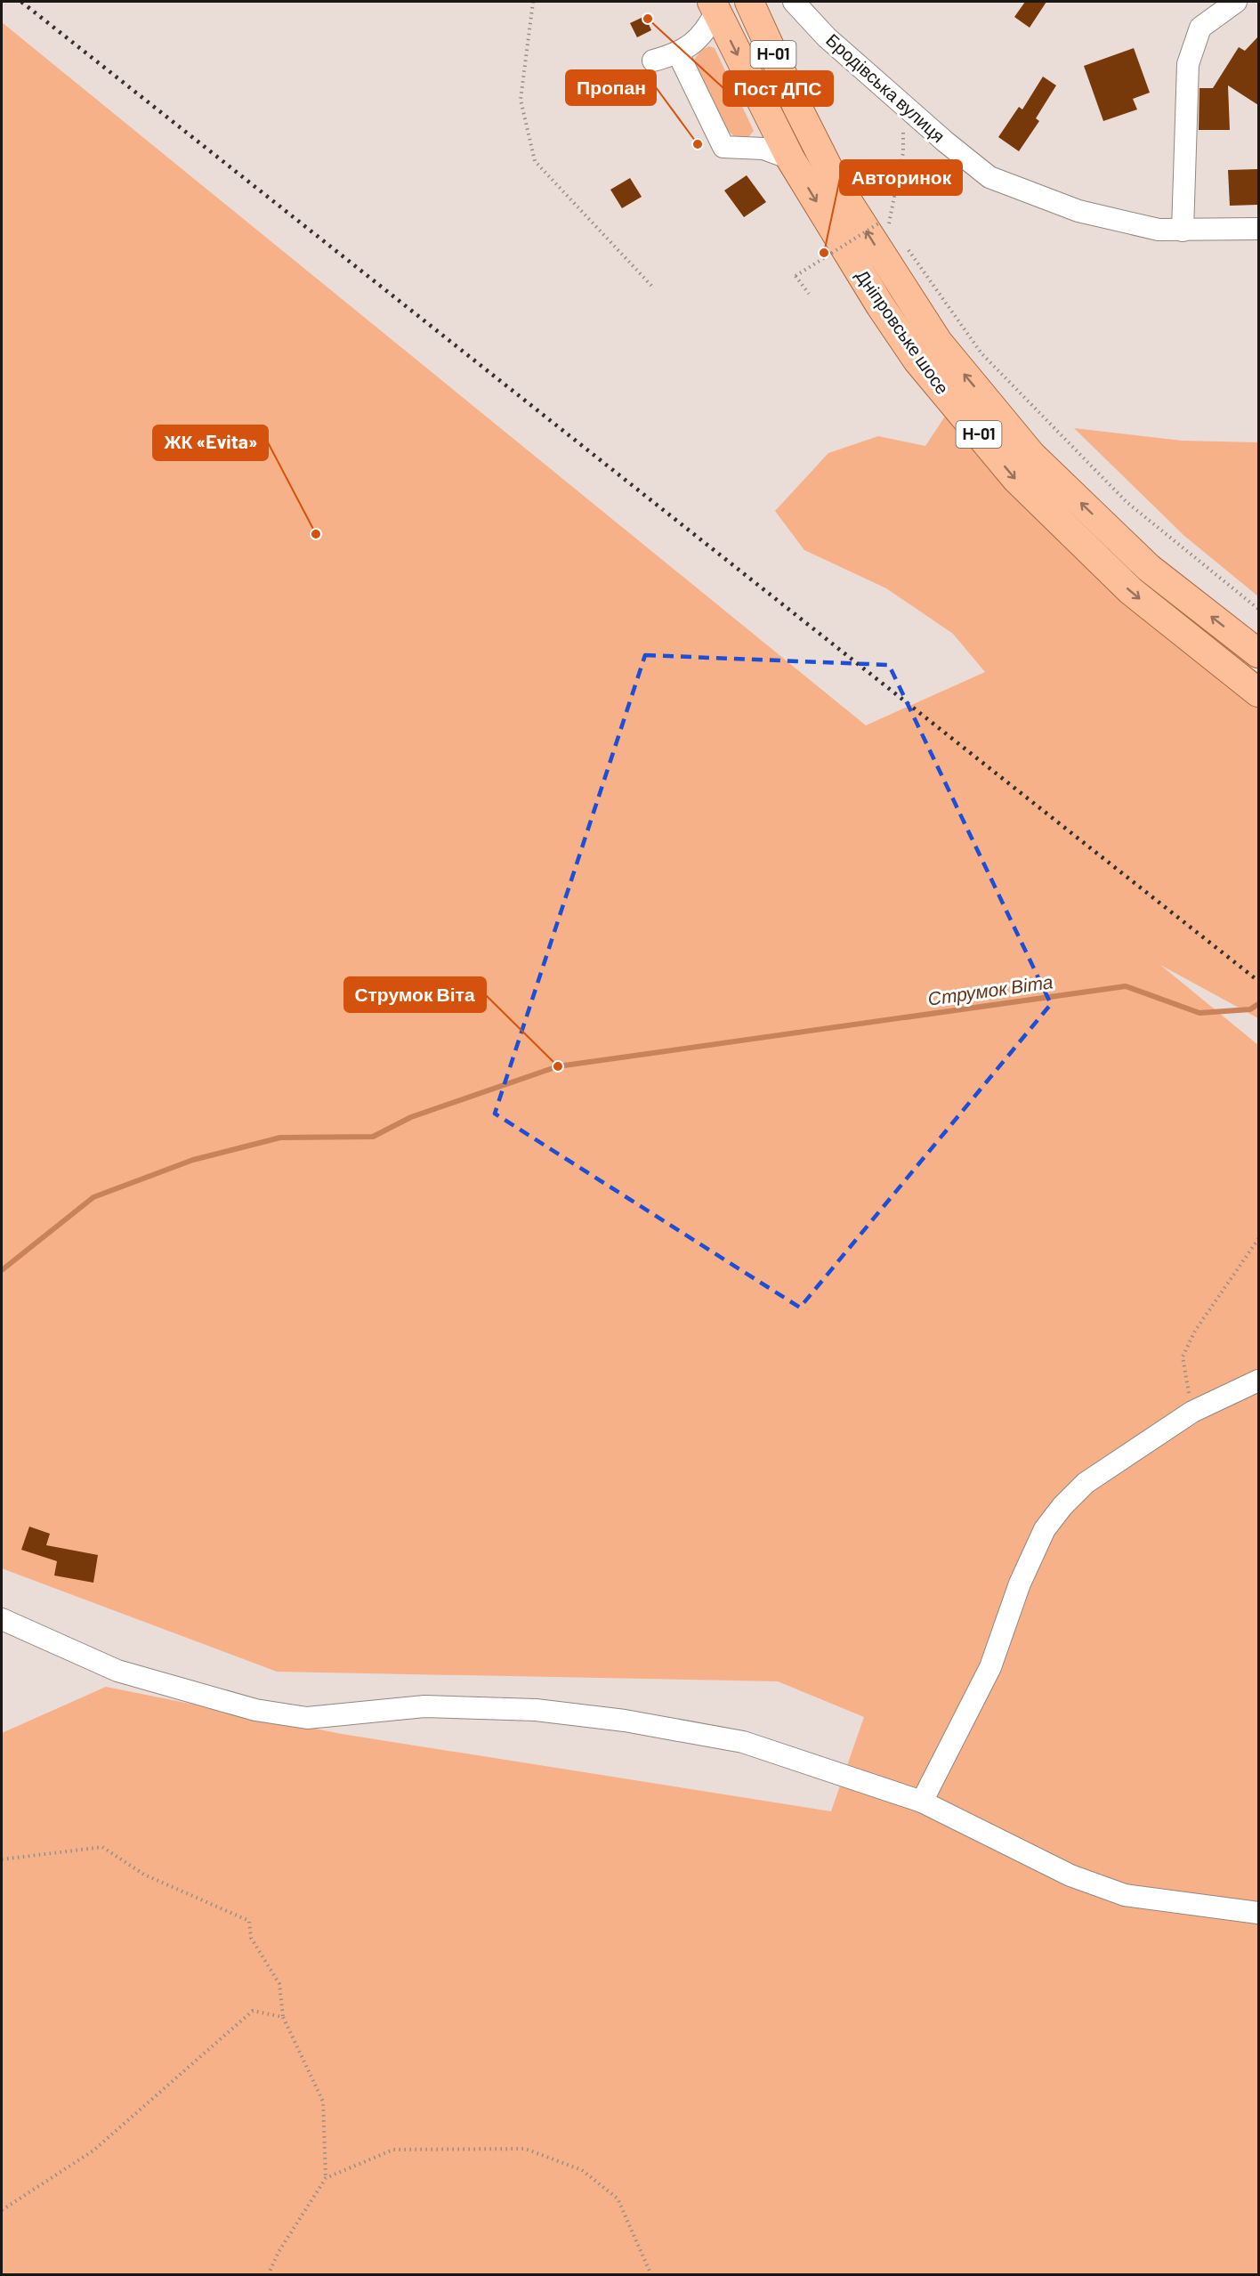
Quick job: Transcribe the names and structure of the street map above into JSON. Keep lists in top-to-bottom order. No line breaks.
{"streets":{"main road":["Н-01","Дніпровське шосе"],"street":["Бродівська вулиця"]},"water":["Струмок Віта"],"places":["Пост ДПС","Пропан","Авторинок","ЖК «Evita»","Струмок Віта"]}
